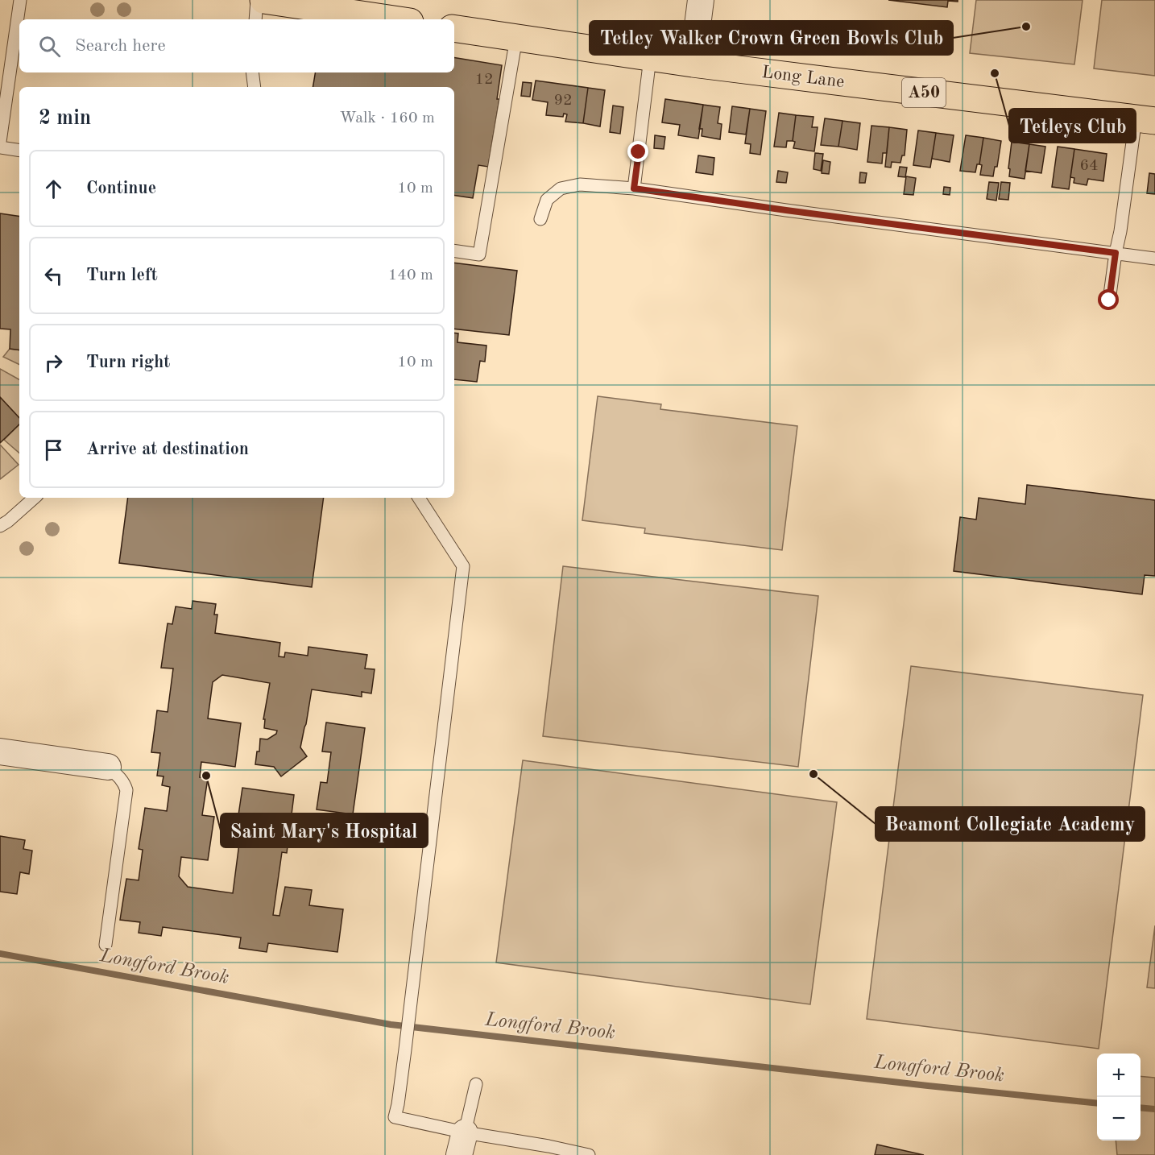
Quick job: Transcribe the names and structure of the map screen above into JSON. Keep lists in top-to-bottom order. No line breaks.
{"streets":{"main road":["Long Lane","A50"]},"water":["Longford Brook"],"places":["Tetley Walker Crown Green Bowls Club","Tetleys Club","Beamont Collegiate Academy","Saint Mary's Hospital"],"house_numbers":["12","92","64"],"page":{"search":"Search here","heading":["2 min","Walk · 160 m"],"list":[["Continue","10 m"],["Turn left","140 m"],["Turn right","10 m"],"Arrive at destination"],"map_buttons":["+","−"]}}
